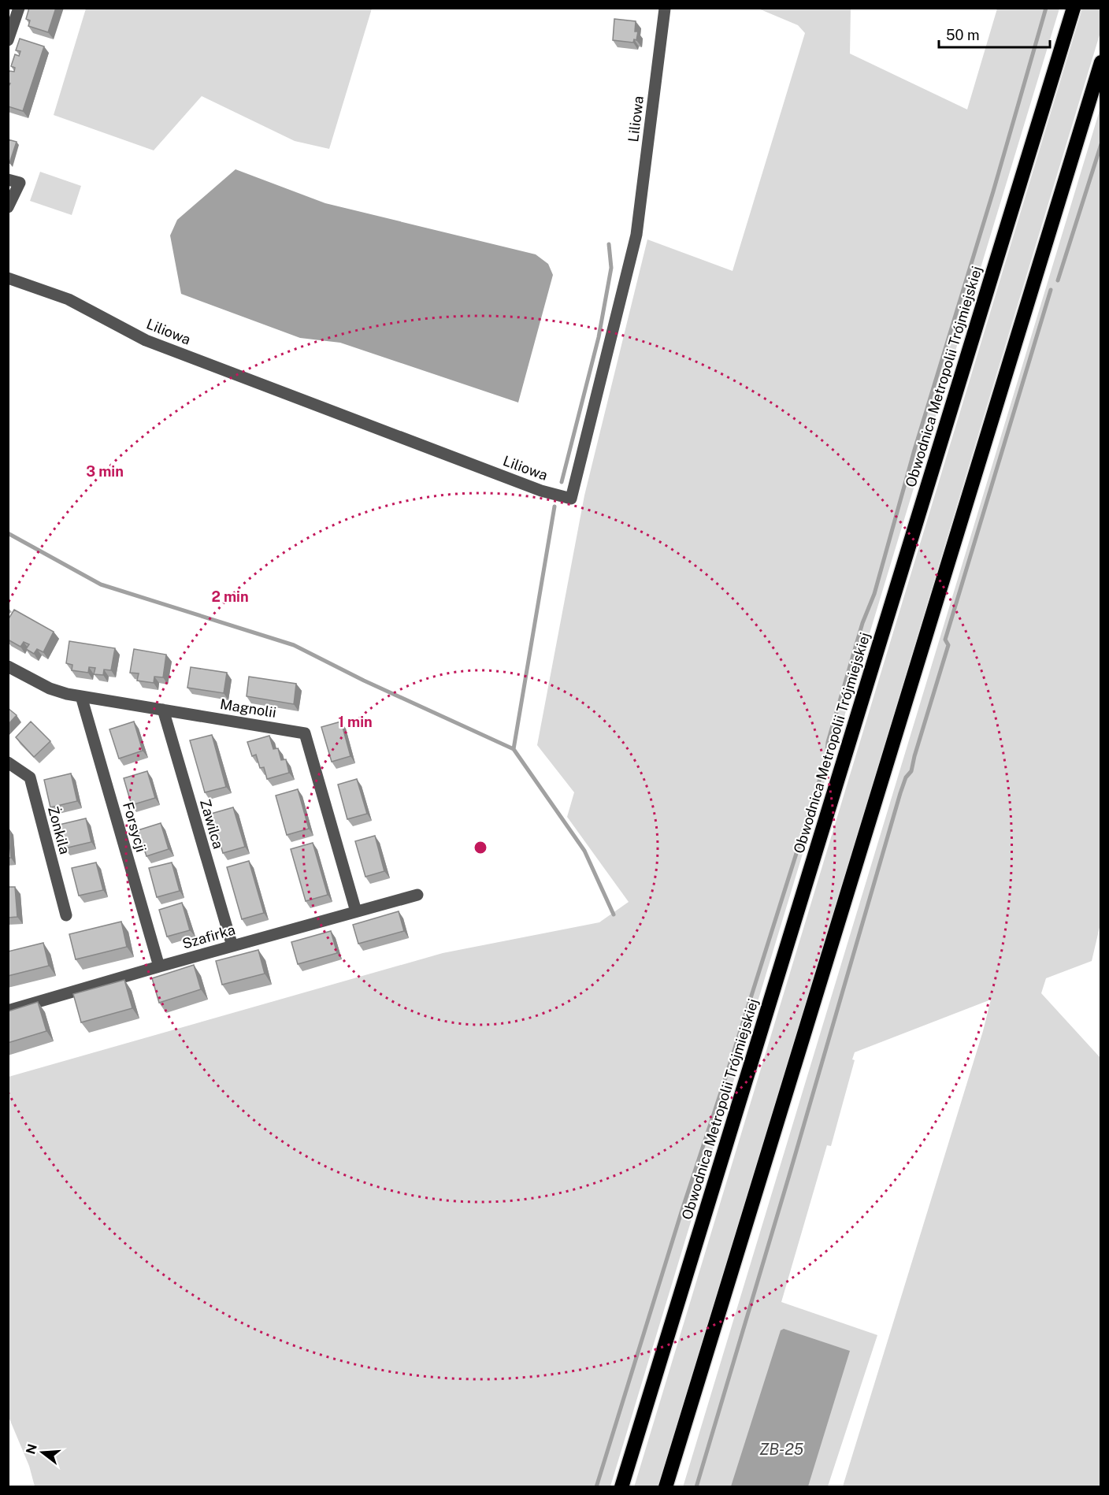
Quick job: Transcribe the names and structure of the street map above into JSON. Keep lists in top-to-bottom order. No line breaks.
{"streets":{"highway":["Obwodnica Metropolii Trójmiejskiej"],"street":["Liliowa","Magnolii","Zawilca","Forsycji","Żonkila","Szafirka"]},"crossings":[["Magnolii","Zawilca"],["Magnolii","Forsycji"],["Magnolii","Szafirka"],["Zawilca","Szafirka"],["Forsycji","Szafirka"]],"water":["ZB-25"],"scale_bar":"50 m","north":"left","rings":["3 min","2 min","1 min"]}
